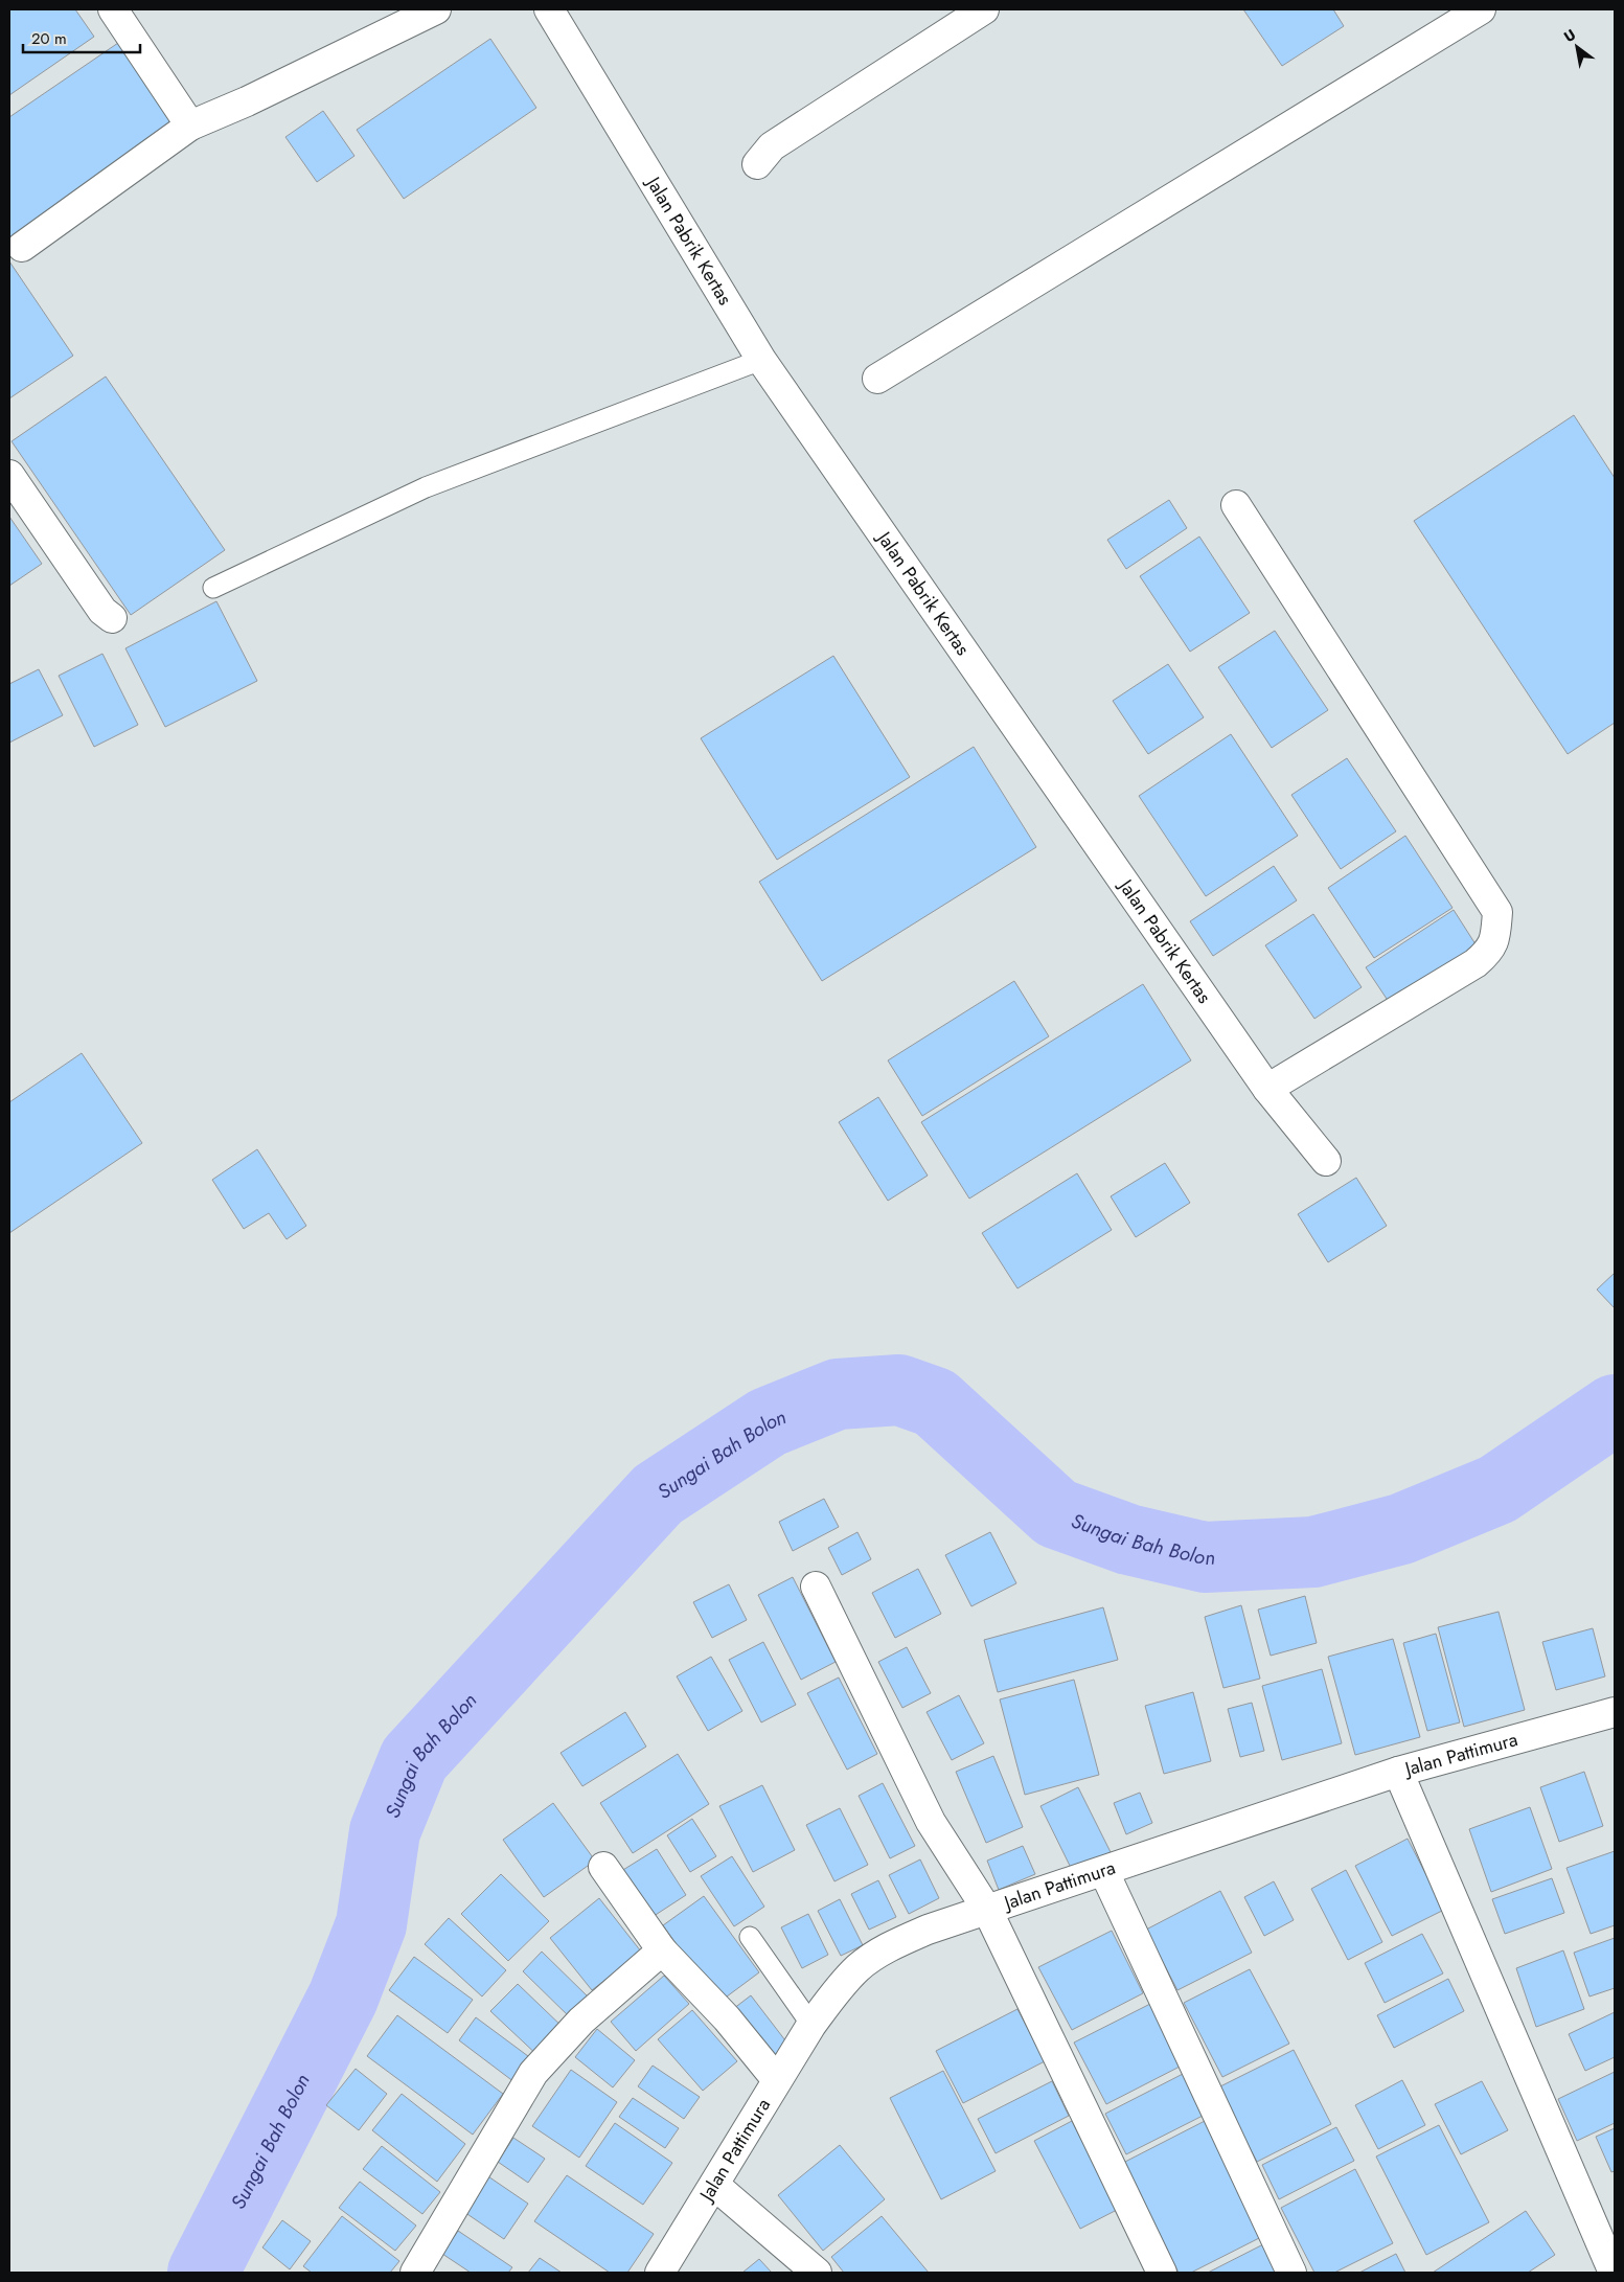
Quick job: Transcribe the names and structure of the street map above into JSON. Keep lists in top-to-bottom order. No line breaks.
{"streets":{"street":["Jalan Pabrik Kertas","Jalan Pattimura"]},"water":["Sungai Bah Bolon"],"scale_bar":"20 m","north":"top left"}
